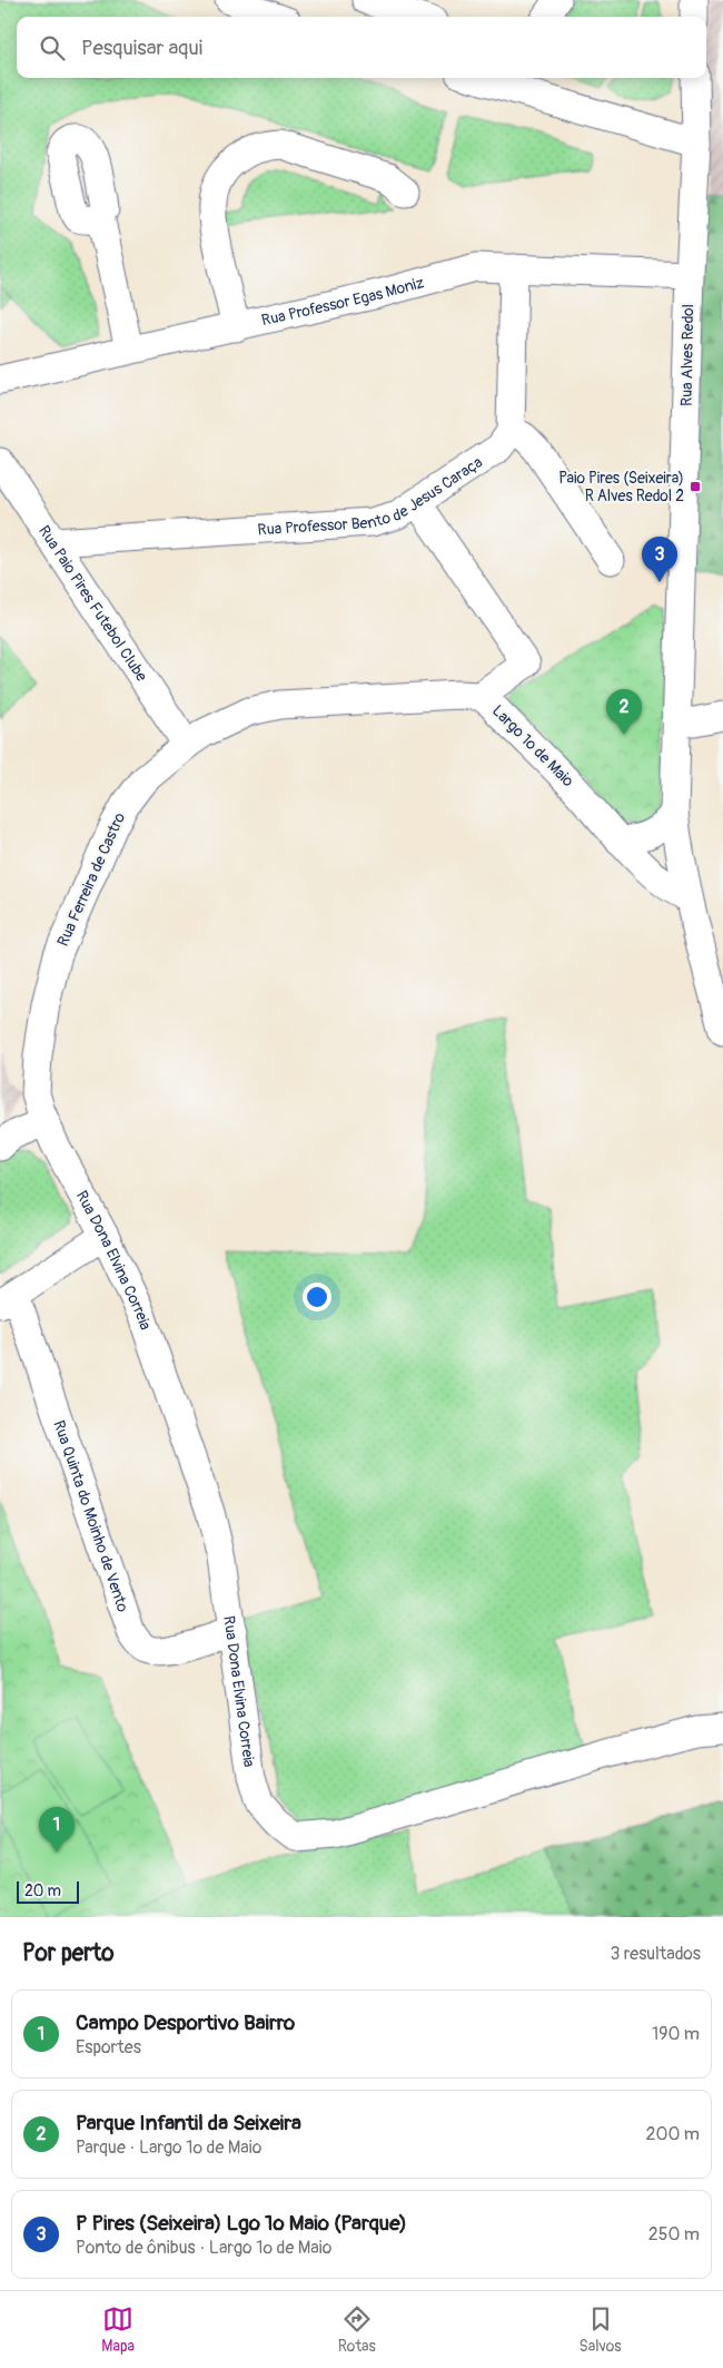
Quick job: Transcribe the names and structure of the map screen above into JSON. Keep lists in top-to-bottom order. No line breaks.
{"streets":{"street":["Rua Professor Egas Moniz","Rua Alves Redol","Rua Professor Bento de Jesus Caraça","Rua Paio Pires Futebol Clube","Largo 1º de Maio","Rua Ferreira de Castro","Rua Dona Elvina Correia","Rua Quinta do Moinho de Vento"]},"crossings":[["Rua Professor Egas Moniz","Rua Alves Redol"],["Rua Professor Bento de Jesus Caraça","Rua Paio Pires Futebol Clube"],["Rua Professor Bento de Jesus Caraça","Largo 1º de Maio"],["Rua Paio Pires Futebol Clube","Rua Ferreira de Castro"],["Largo 1º de Maio","Rua Ferreira de Castro"],["Rua Ferreira de Castro","Rua Dona Elvina Correia"],["Rua Dona Elvina Correia","Rua Quinta do Moinho de Vento"]],"places":{"transit":["Paio Pires (Seixeira) R Alves Redol 2"]},"scale_bar":"20 m","page":{"search":"Pesquisar aqui","pins":["3","2","1"],"scale":"20 m","heading":["Por perto","3 resultados"],"list":[{"mark":"1","name":"Campo Desportivo Bairro","note":"Esportes","value":"190 m"},{"mark":"2","name":"Parque Infantil da Seixeira","note":"Parque · Largo 1º de Maio","value":"200 m"},{"mark":"3","name":"P Pires (Seixeira) Lgo 1º Maio (Parque)","note":"Ponto de ônibus · Largo 1º de Maio","value":"250 m"}],"nav":["Mapa","Rotas","Salvos"]}}
